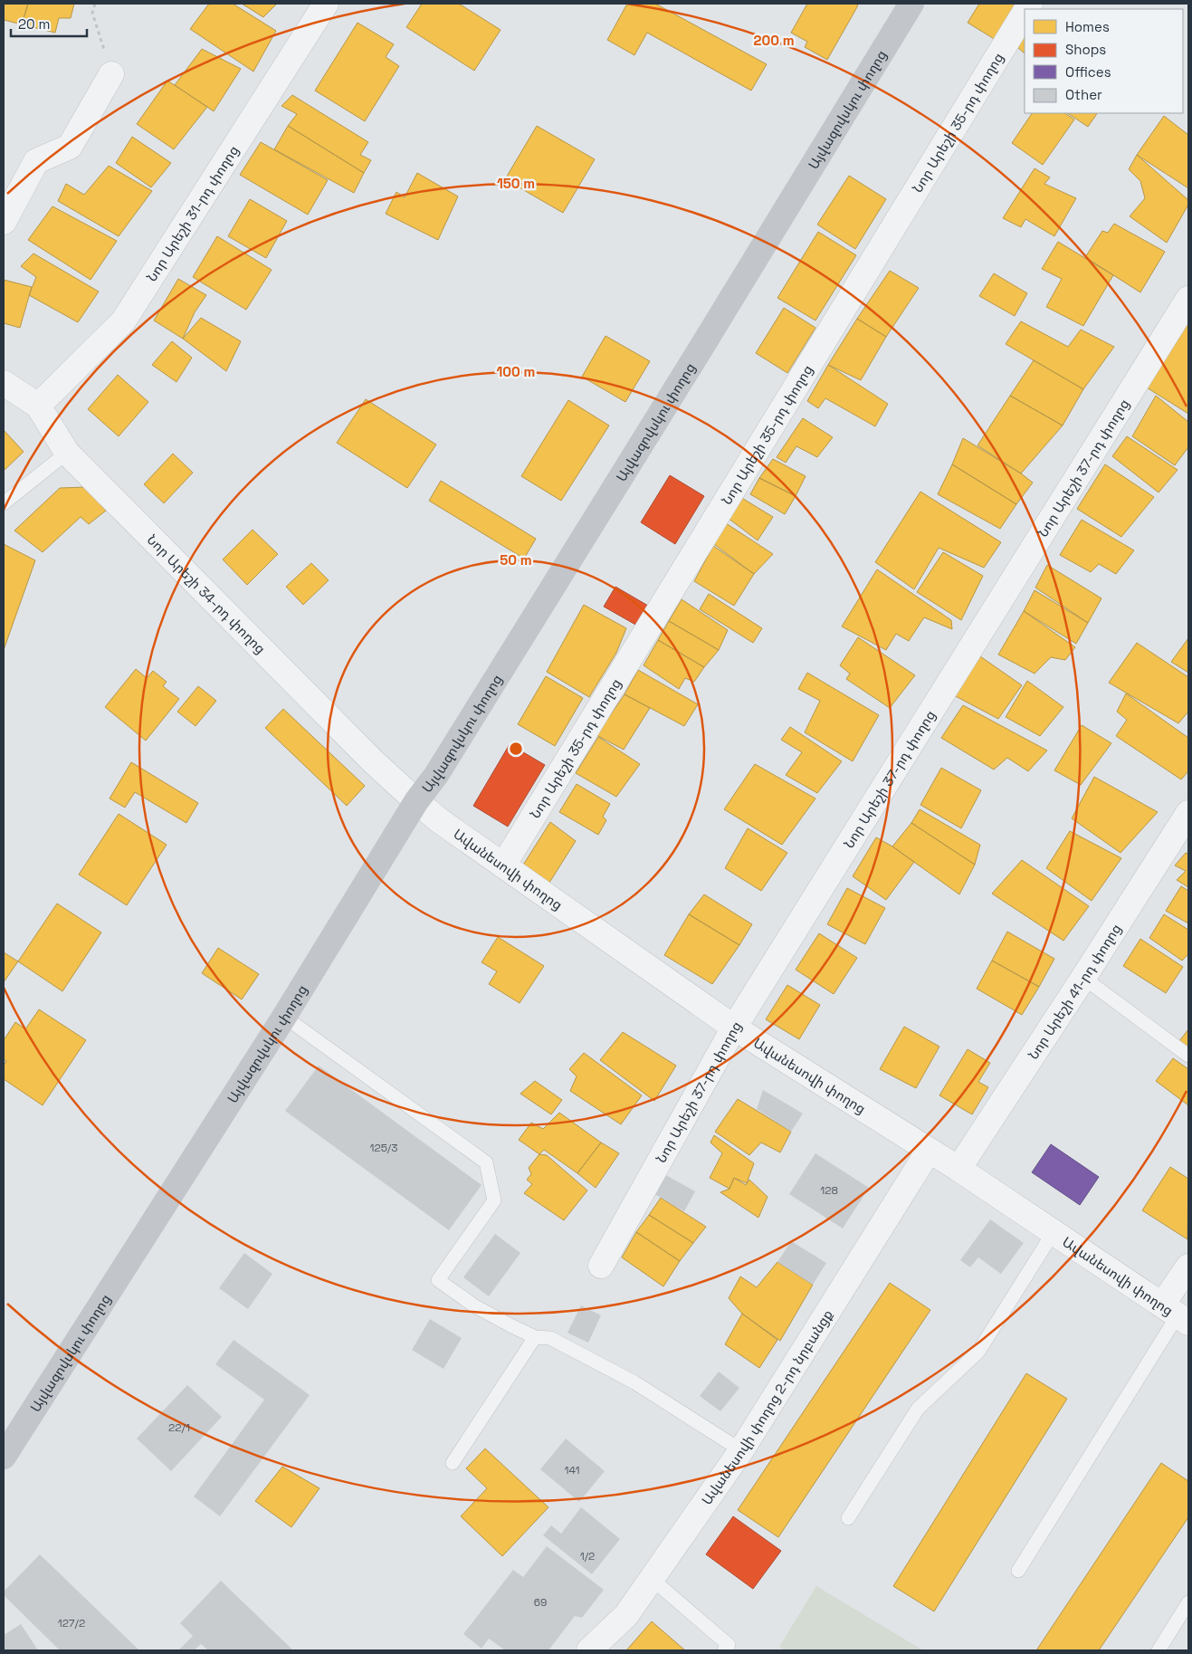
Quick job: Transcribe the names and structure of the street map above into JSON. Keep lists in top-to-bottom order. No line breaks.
{"streets":{"main road":["Այվազովսկու փողոց"],"street":["Նոր Արեշի 35-րդ փողոց","Նոր Արեշի 31-րդ փողոց","Նոր Արեշի 37-րդ փողոց","Նոր Արեշի 34-րդ փողոց","Ավանեսովի փողոց","Նոր Արեշի 41-րդ փողոց","Ավանեսովի փողոց 2-րդ նրբանցք"]},"crossings":[["Այվազովսկու փողոց","Նոր Արեշի 34-րդ փողոց"],["Այվազովսկու փողոց","Ավանեսովի փողոց"],["Նոր Արեշի 35-րդ փողոց","Ավանեսովի փողոց"],["Նոր Արեշի 31-րդ փողոց","Նոր Արեշի 34-րդ փողոց"],["Նոր Արեշի 37-րդ փողոց","Ավանեսովի փողոց"],["Նոր Արեշի 34-րդ փողոց","Ավանեսովի փողոց"],["Ավանեսովի փողոց","Նոր Արեշի 41-րդ փողոց"],["Ավանեսովի փողոց","Ավանեսովի փողոց 2-րդ նրբանցք"]],"house_numbers":["125/3","128","22/1","141","1/2","69","127/2"],"legend":["Homes","Shops","Offices","Other"],"scale_bar":"20 m","rings":["200 m","150 m","100 m","50 m"]}
